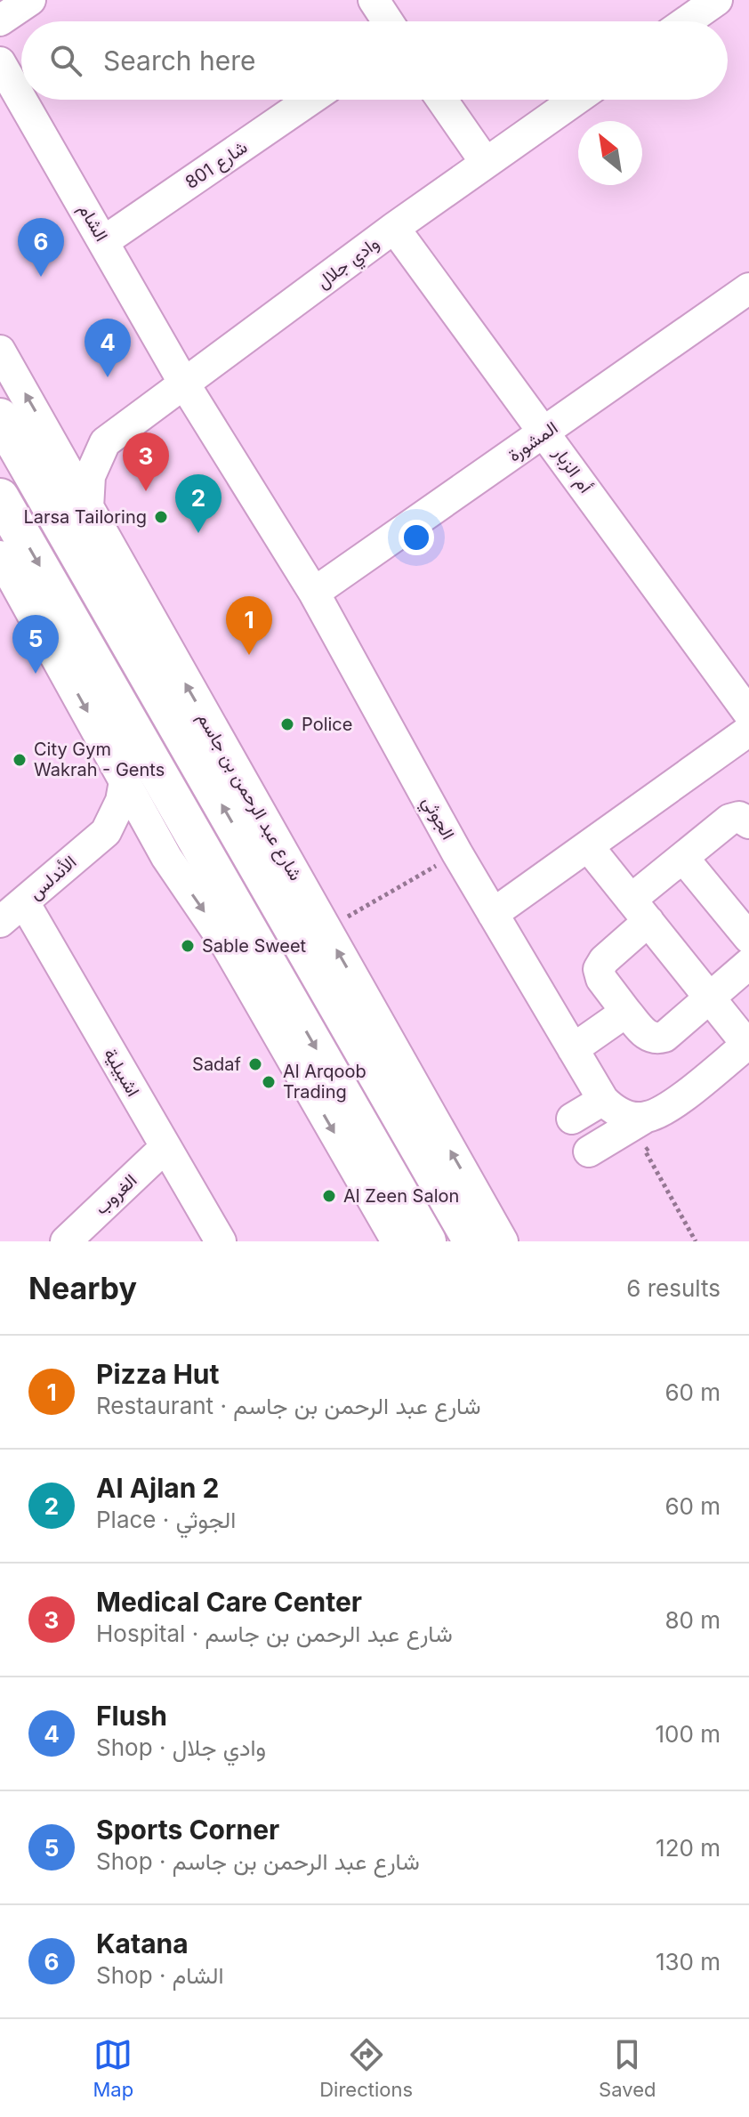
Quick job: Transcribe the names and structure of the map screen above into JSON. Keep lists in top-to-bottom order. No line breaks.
{"streets":{"main road":["شارع عبد الرحمن بن جاسم"],"street":["شارع 801","الشام","وادي جلال","المشورة","أم الزبار","الجوثي","الأندلس","اشبيلية","الغروب"]},"crossings":[["شارع 801","الشام"],["الشام","وادي جلال"],["الشام","الجوثي"],["وادي جلال","أم الزبار"],["وادي جلال","شارع عبد الرحمن بن جاسم"],["وادي جلال","الجوثي"],["المشورة","أم الزبار"],["المشورة","الجوثي"],["الأندلس","اشبيلية"],["اشبيلية","الغروب"]],"places":["Larsa Tailoring","Police","City Gym Wakrah - Gents","Sable Sweet","Sadaf","Al Arqoob Trading","Al Zeen Salon"],"north":"top left","page":{"search":"Search here","pins":["6","4","3","2","1","5"],"heading":["Nearby","6 results"],"list":[{"mark":"1","name":"Pizza Hut","note":"Restaurant · شارع عبد الرحمن بن جاسم","value":"60 m"},{"mark":"2","name":"Al Ajlan 2","note":"Place · الجوثي","value":"60 m"},{"mark":"3","name":"Medical Care Center","note":"Hospital · شارع عبد الرحمن بن جاسم","value":"80 m"},{"mark":"4","name":"Flush","note":"Shop · وادي جلال","value":"100 m"},{"mark":"5","name":"Sports Corner","note":"Shop · شارع عبد الرحمن بن جاسم","value":"120 m"},{"mark":"6","name":"Katana","note":"Shop · الشام","value":"130 m"}],"nav":["Map","Directions","Saved"]}}
